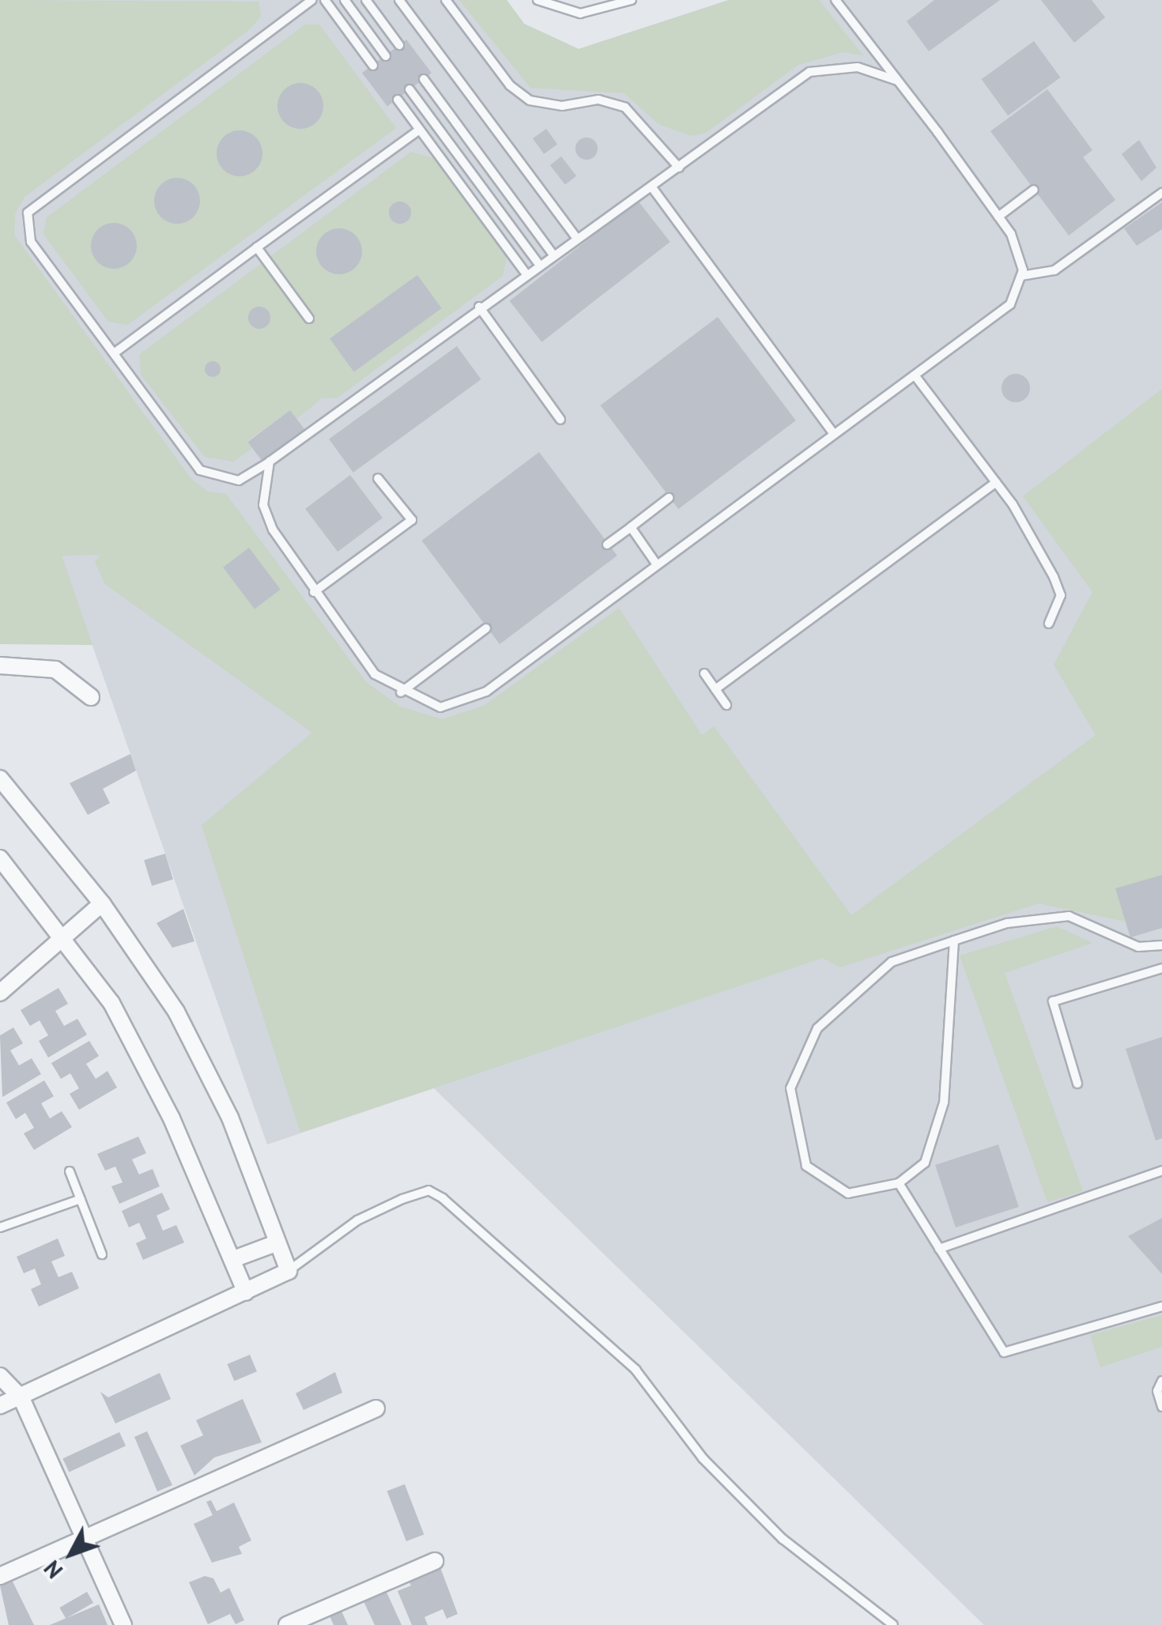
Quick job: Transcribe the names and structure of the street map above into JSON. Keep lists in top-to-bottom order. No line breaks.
{"north":"bottom left"}
